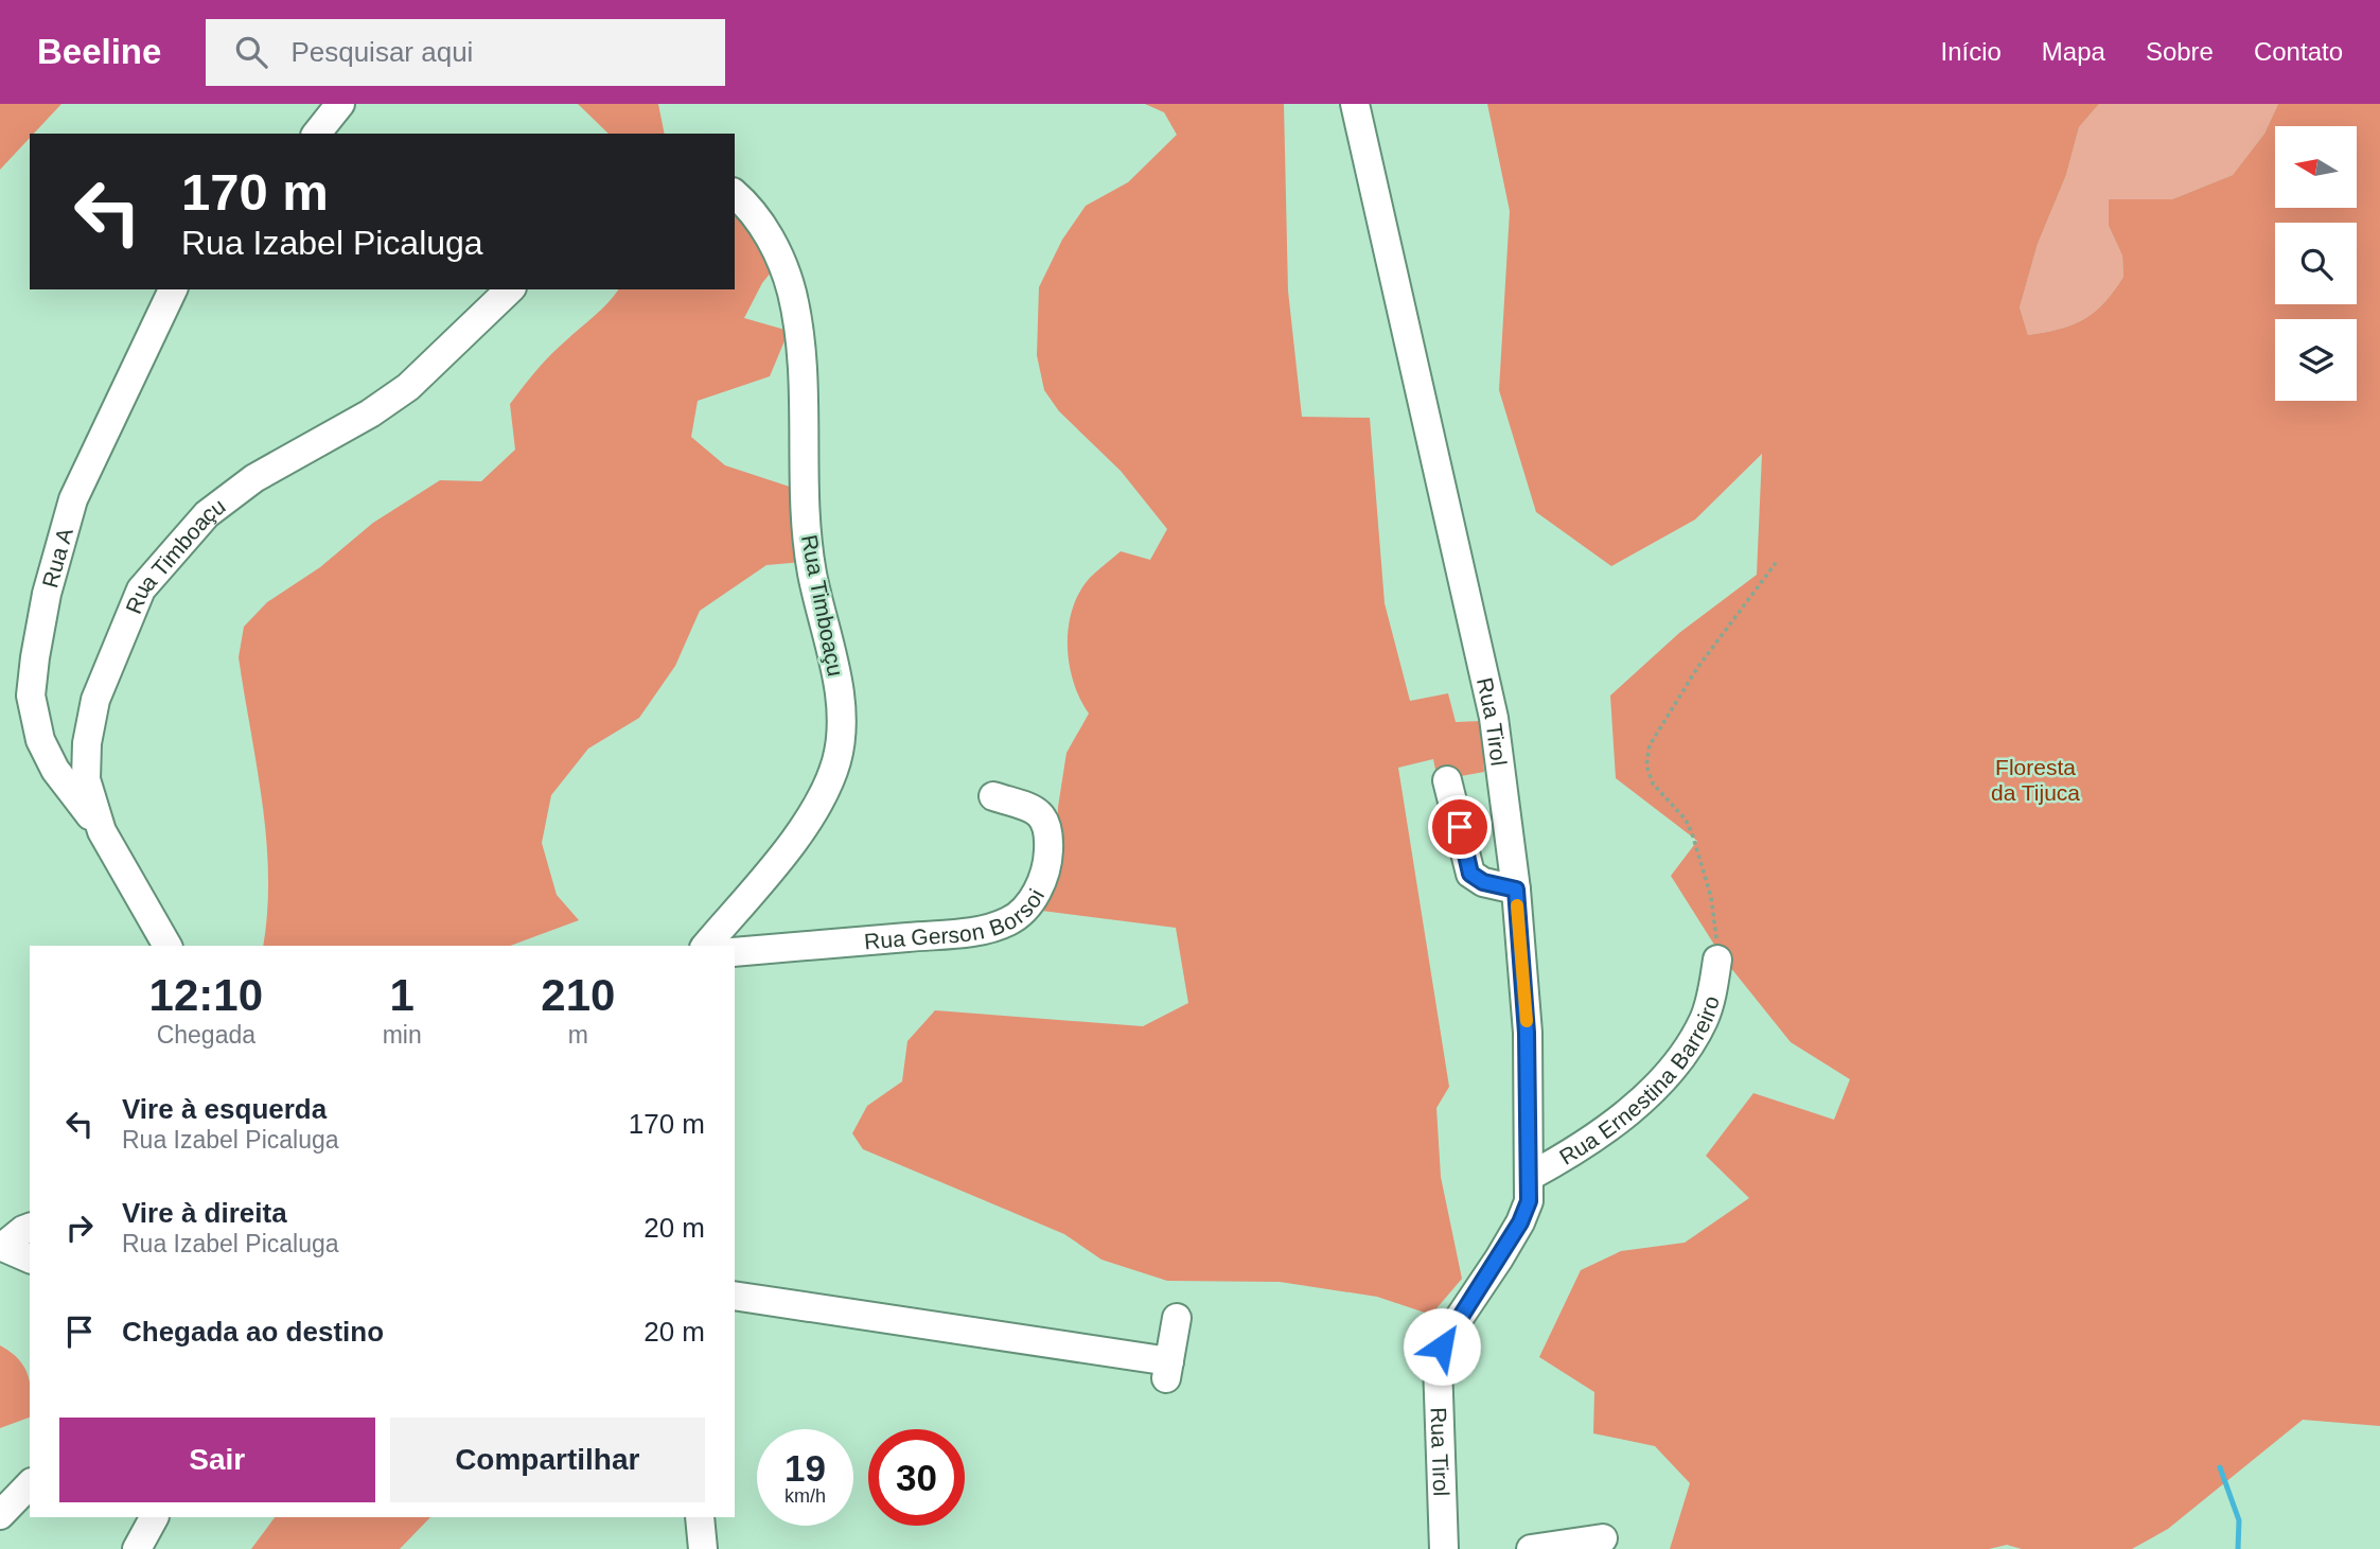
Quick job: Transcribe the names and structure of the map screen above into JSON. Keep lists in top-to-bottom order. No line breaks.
{"streets":{"street":["Rua A","Rua Timboaçu","Rua Tirol","Rua Gerson Borsoi","Rua Ernestina Barreiro"]},"crossings":[["Rua A","Rua Timboaçu"],["Rua Tirol","Rua Ernestina Barreiro"]],"parks":["Floresta da Tijuca"],"north":"left","page":{"header":"Beeline","search":"Pesquisar aqui","nav":["Início","Mapa","Sobre","Contato"],"turn":["170 m","Rua Izabel Picaluga"],"eta":["12:10","Chegada","1","min","210","m"],"list":[{"name":"Vire à esquerda","note":"Rua Izabel Picaluga","value":"170 m"},{"name":"Vire à direita","note":"Rua Izabel Picaluga","value":"20 m"},{"name":"Chegada ao destino","value":"20 m"}],"buttons":["Sair","Compartilhar"],"speed":"19 km/h","limit":"30"}}
